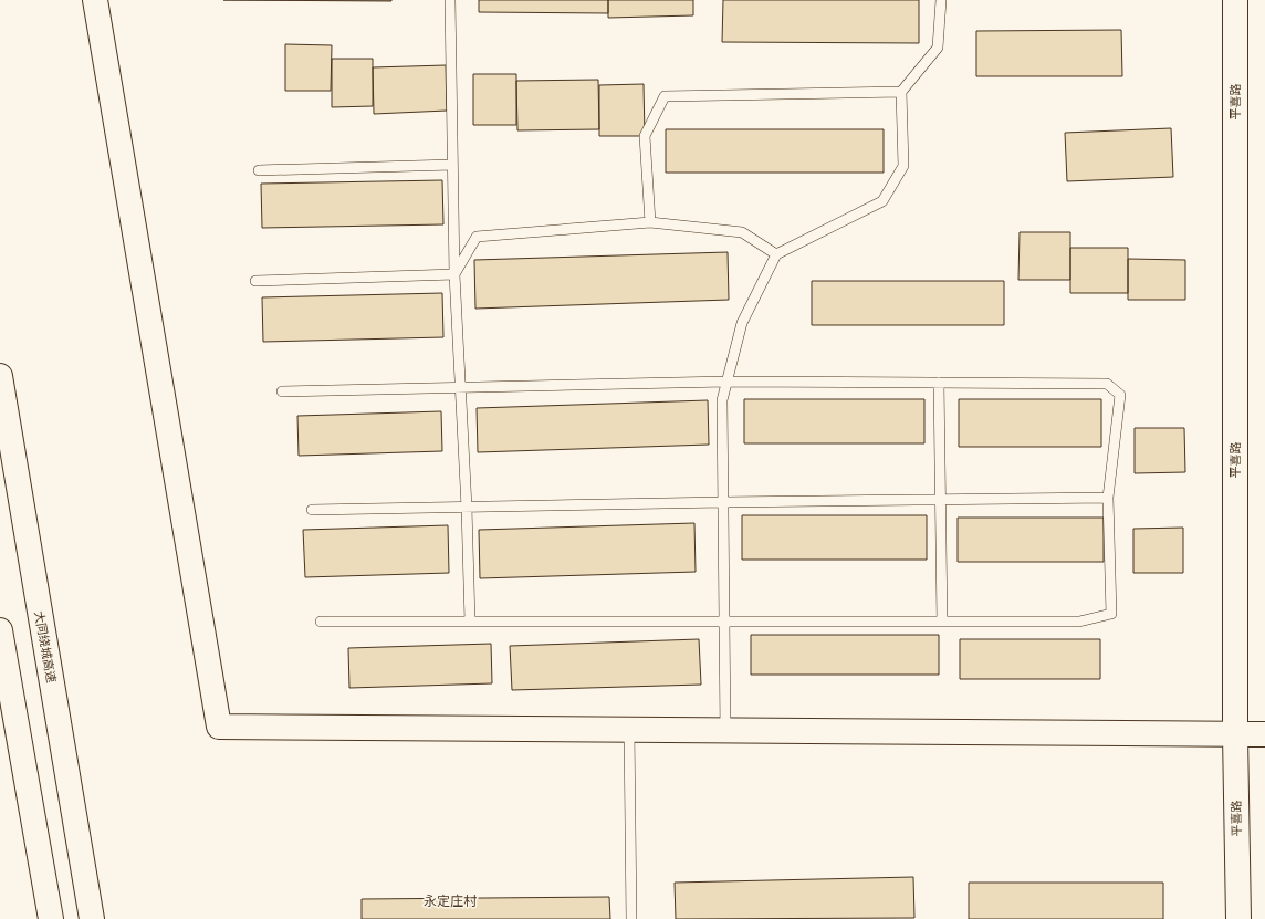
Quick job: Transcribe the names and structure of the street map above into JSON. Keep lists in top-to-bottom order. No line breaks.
{"streets":{"main road":["平喜路","大同绕城高速"]},"districts":["永定庄村"]}
